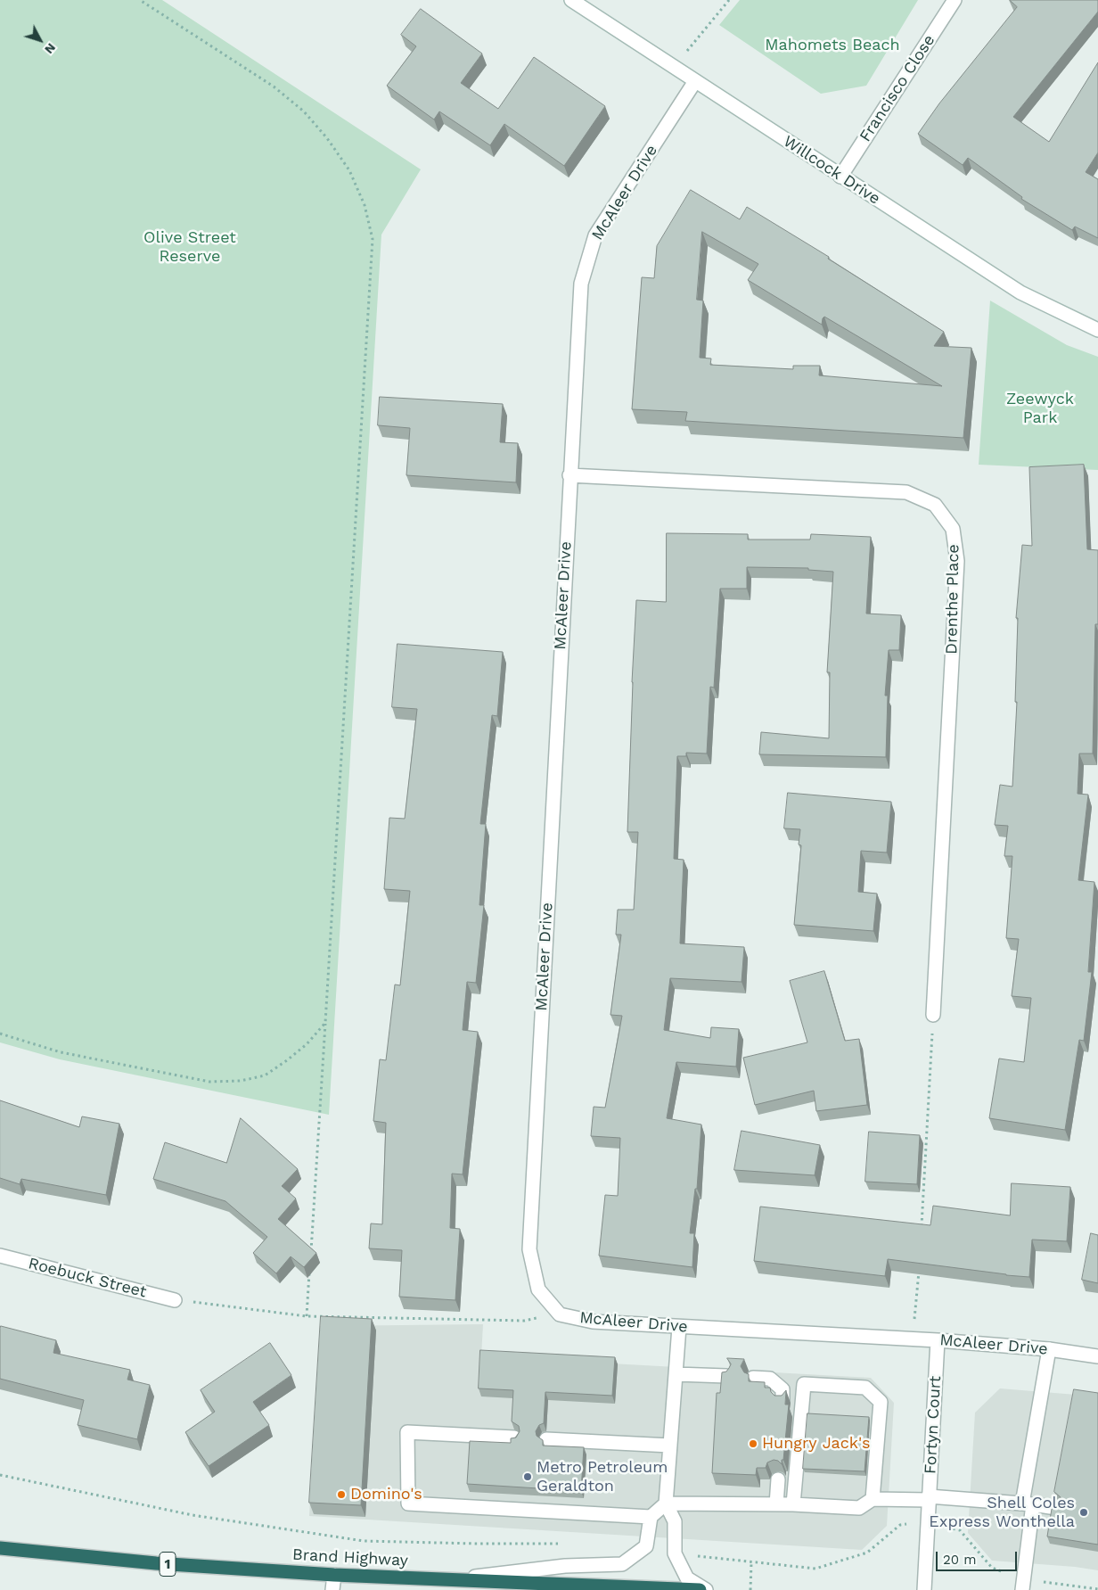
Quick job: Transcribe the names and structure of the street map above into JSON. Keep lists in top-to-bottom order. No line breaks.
{"streets":{"highway":["Brand Highway","1"],"street":["Francisco Close","Willcock Drive","McAleer Drive","Drenthe Place","Roebuck Street","Fortyn Court"]},"crossings":[["Francisco Close","Willcock Drive"],["Willcock Drive","McAleer Drive"],["McAleer Drive","Drenthe Place"],["McAleer Drive","Fortyn Court"]],"parks":["Mahomets Beach","Olive Street Reserve","Zeewyck Park"],"places":["Hungry Jack's","Metro Petroleum Geraldton","Domino's","Shell Coles Express Wonthella"],"scale_bar":"20 m","north":"bottom right"}
